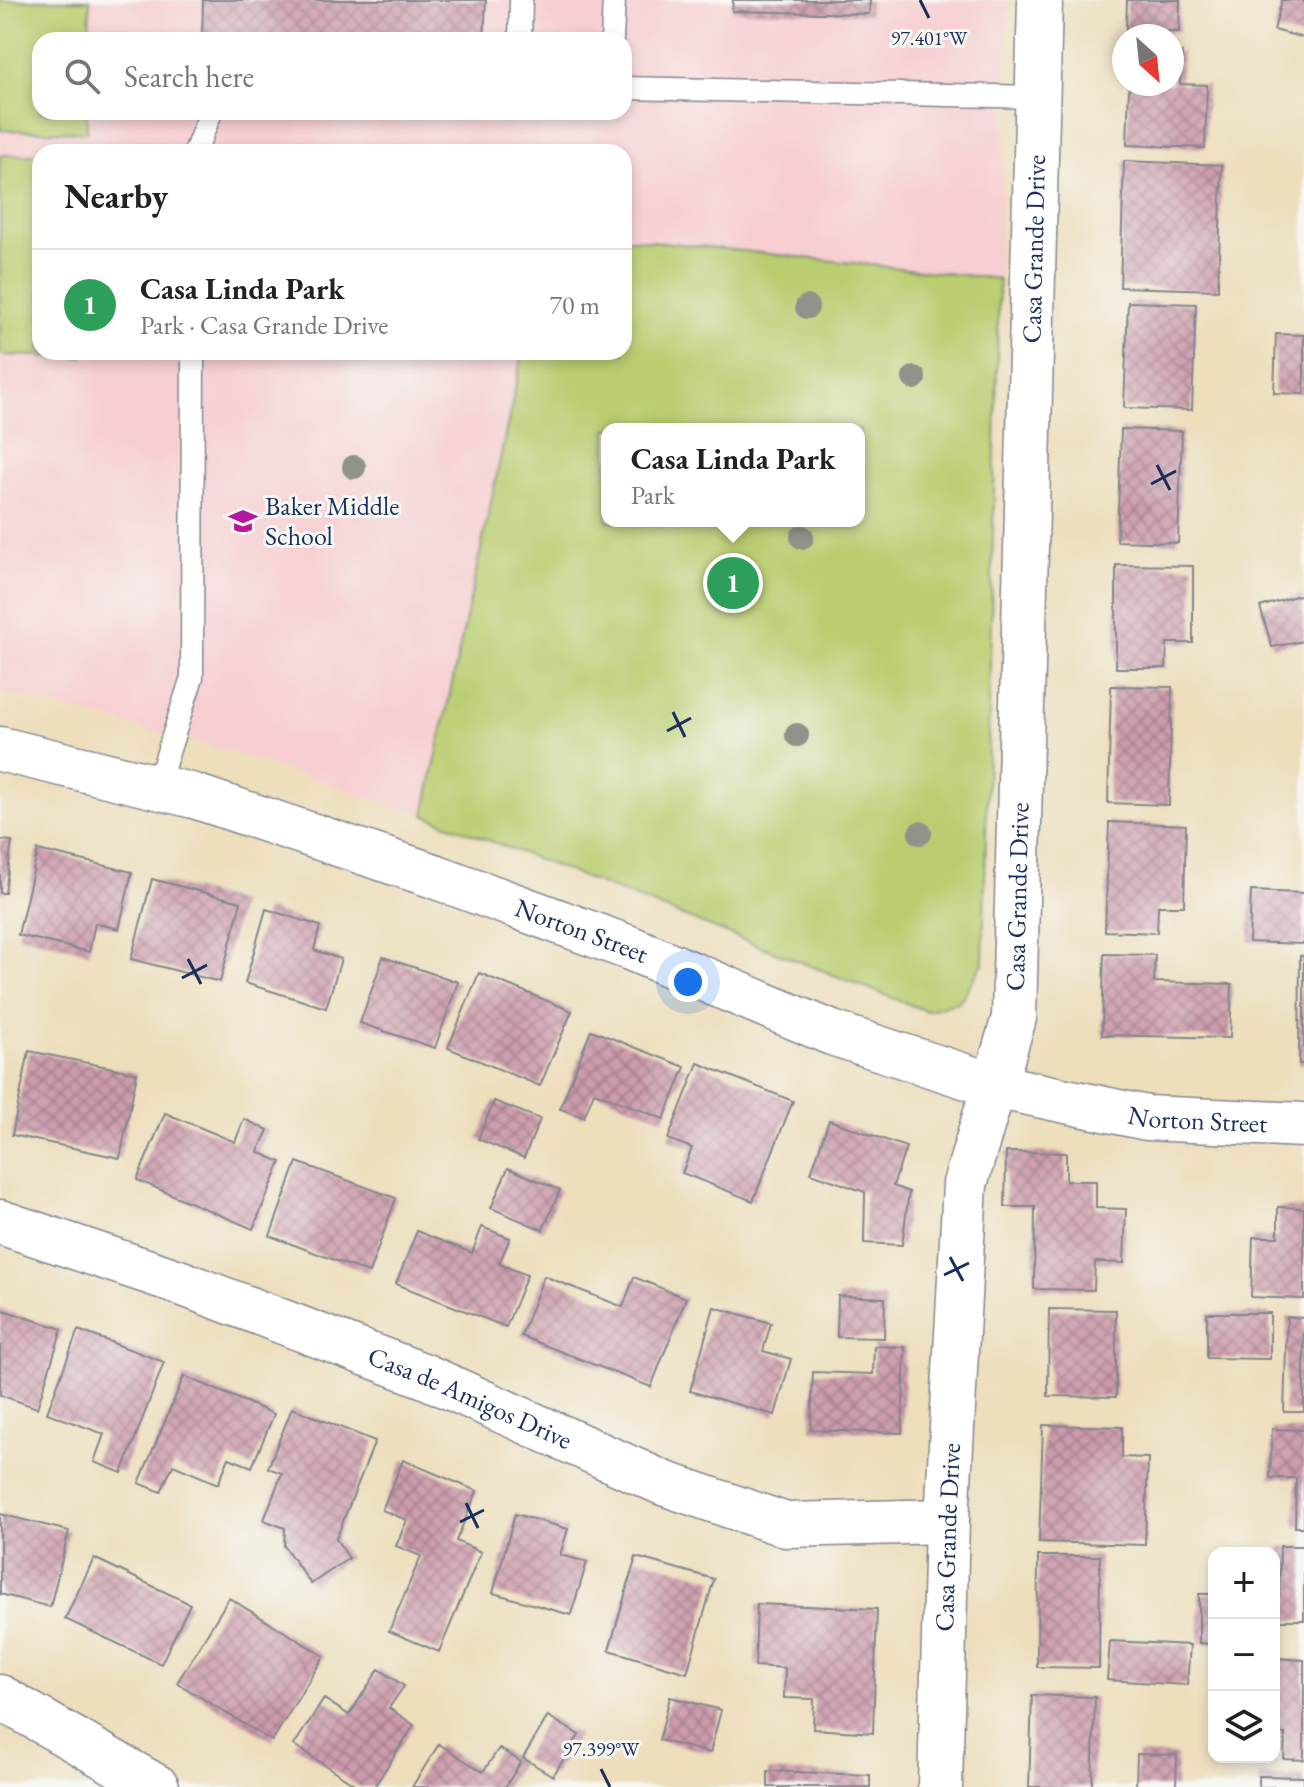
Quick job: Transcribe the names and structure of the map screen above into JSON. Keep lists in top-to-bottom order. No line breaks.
{"streets":{"street":["Casa Grande Drive","Norton Street","Casa de Amigos Drive"]},"crossings":[["Casa Grande Drive","Norton Street"],["Casa Grande Drive","Casa de Amigos Drive"]],"places":{"school or university":["Baker Middle School"]},"north":"bottom right","page":{"search":"Search here","heading":"Nearby","list":[{"mark":"1","name":"Casa Linda Park","note":"Park · Casa Grande Drive","value":"70 m"}],"popup":["Casa Linda Park","Park"],"pins":"1","map_buttons":["+","−"]},"coordinates":["97.401°W","97.399°W"]}
